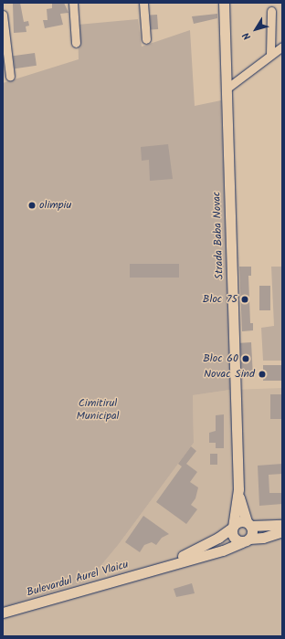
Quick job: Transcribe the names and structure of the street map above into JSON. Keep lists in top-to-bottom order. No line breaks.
{"streets":{"main road":["Strada Baba Novac","Bulevardul Aurel Vlaicu"]},"crossings":[["Strada Baba Novac","Bulevardul Aurel Vlaicu"]],"parks":["Cimitirul Municipal"],"places":["olimpiu","Bloc 75","Bloc 60","Novac Sind"],"north":"bottom left"}
